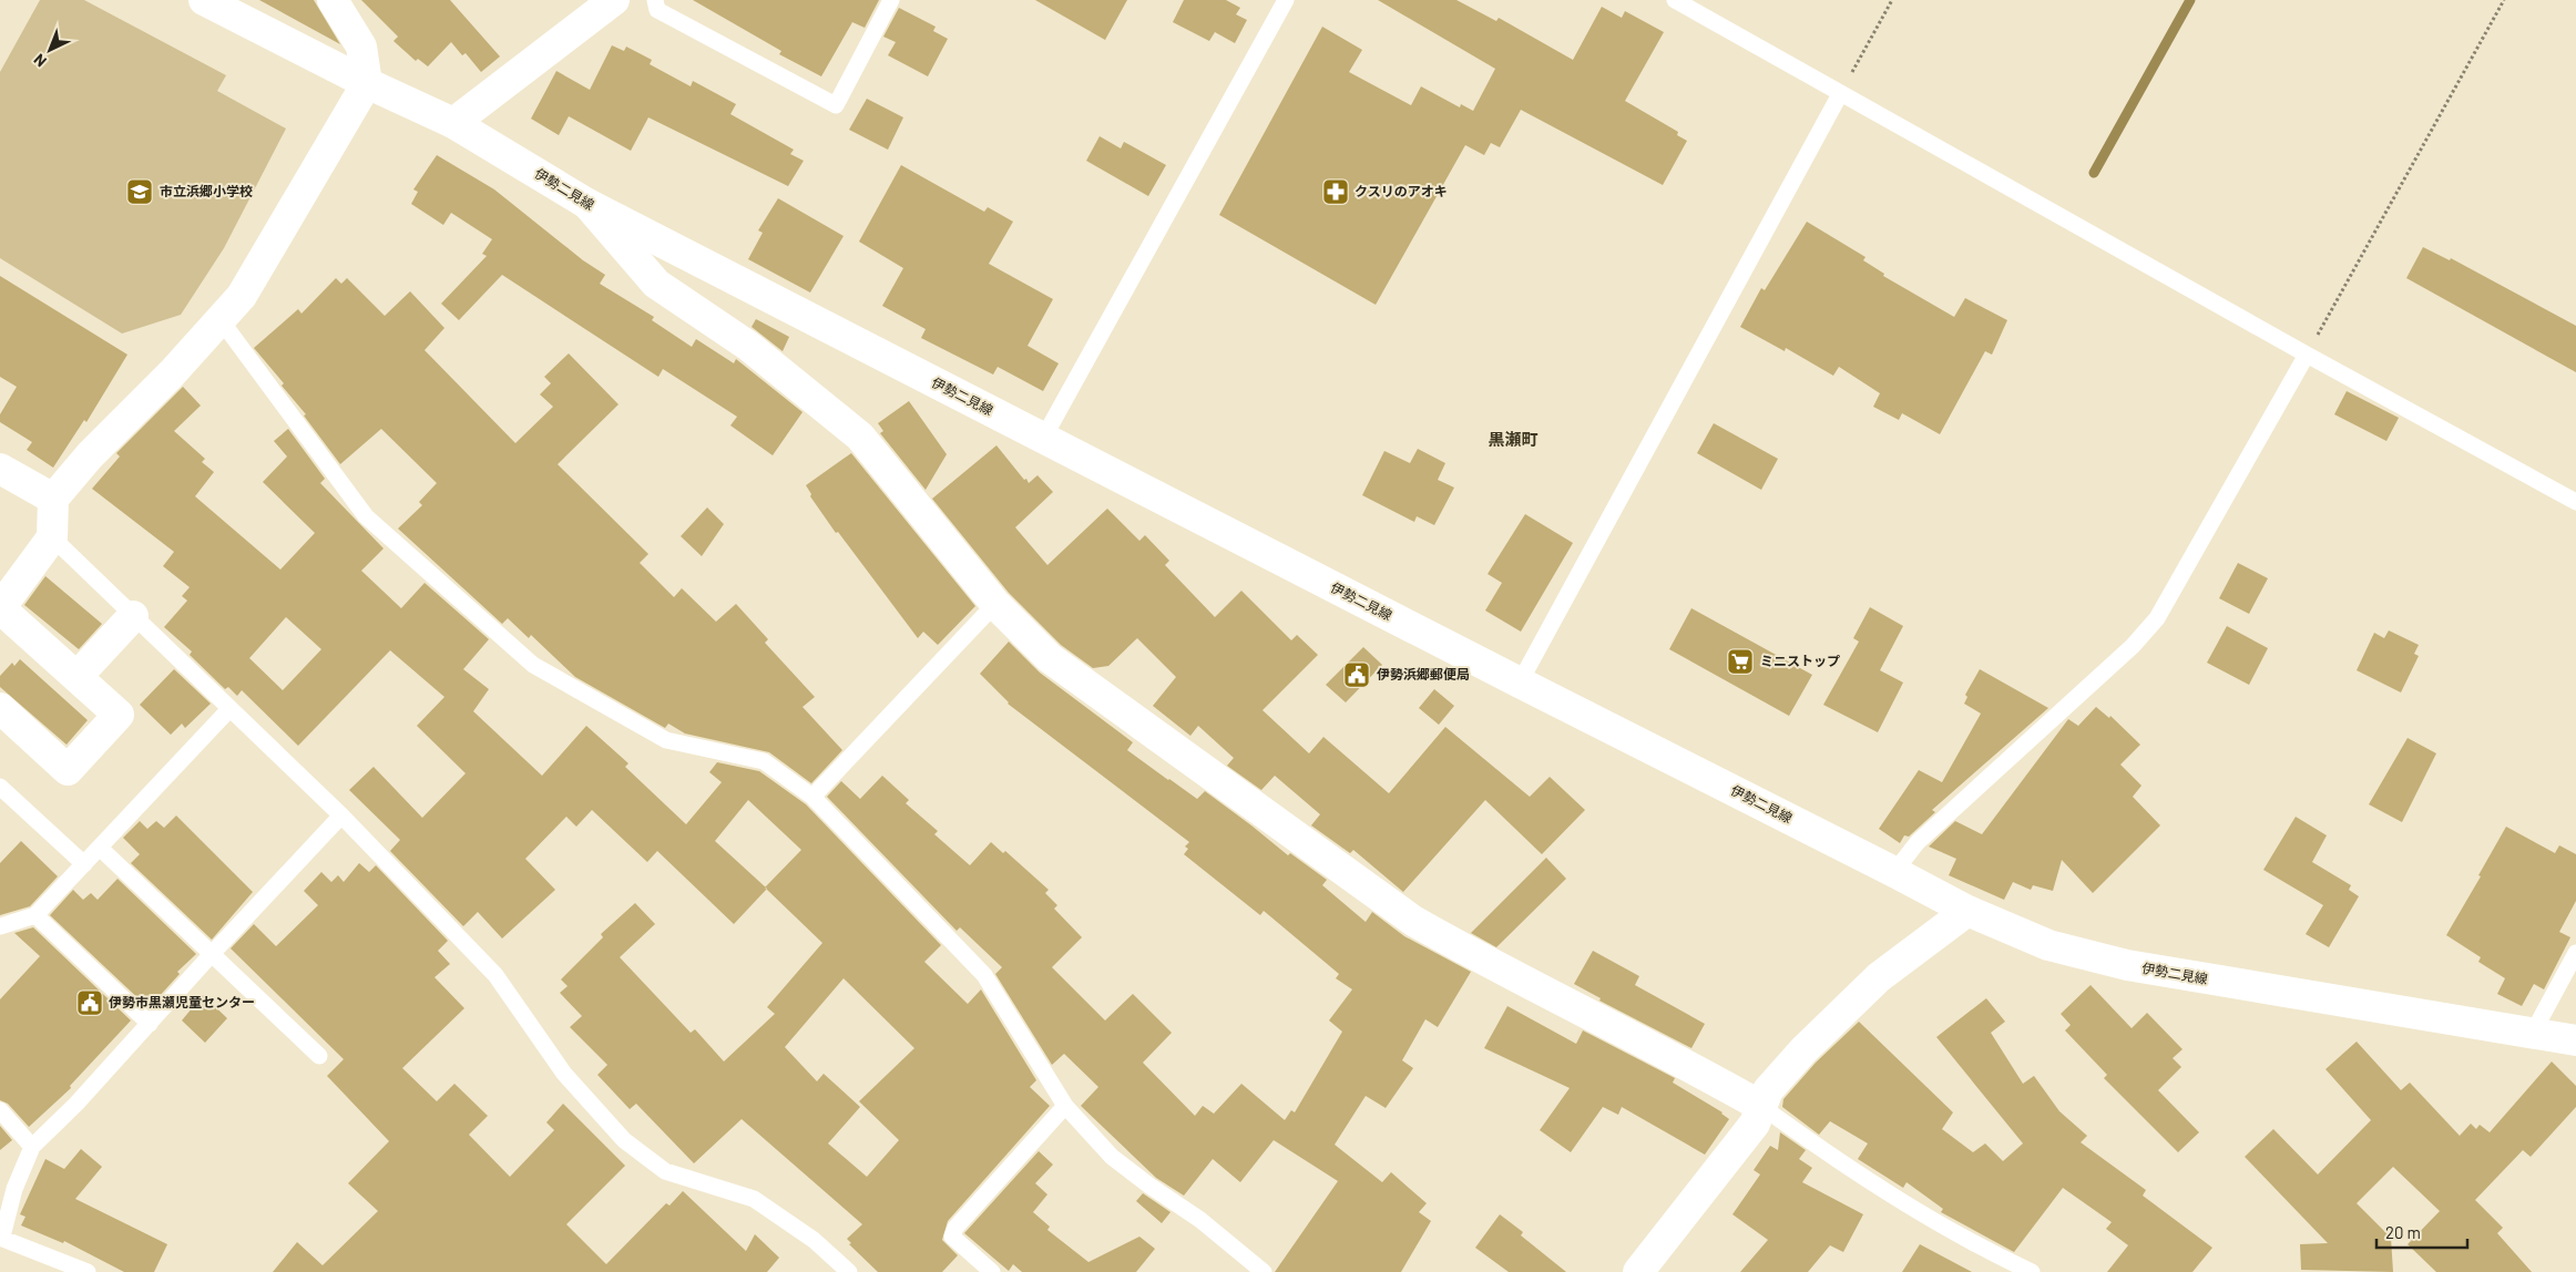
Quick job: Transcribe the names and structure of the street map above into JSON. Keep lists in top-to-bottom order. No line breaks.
{"streets":{"street":["伊勢二見線"]},"districts":["黒瀬町"],"places":{"school or university":["市立浜郷小学校"],"pharmacy":["クスリのアオキ"],"supermarket":["ミニストップ"],"public building":["伊勢浜郷郵便局","伊勢市黒瀬児童センター"]},"scale_bar":"20 m","north":"bottom left"}
